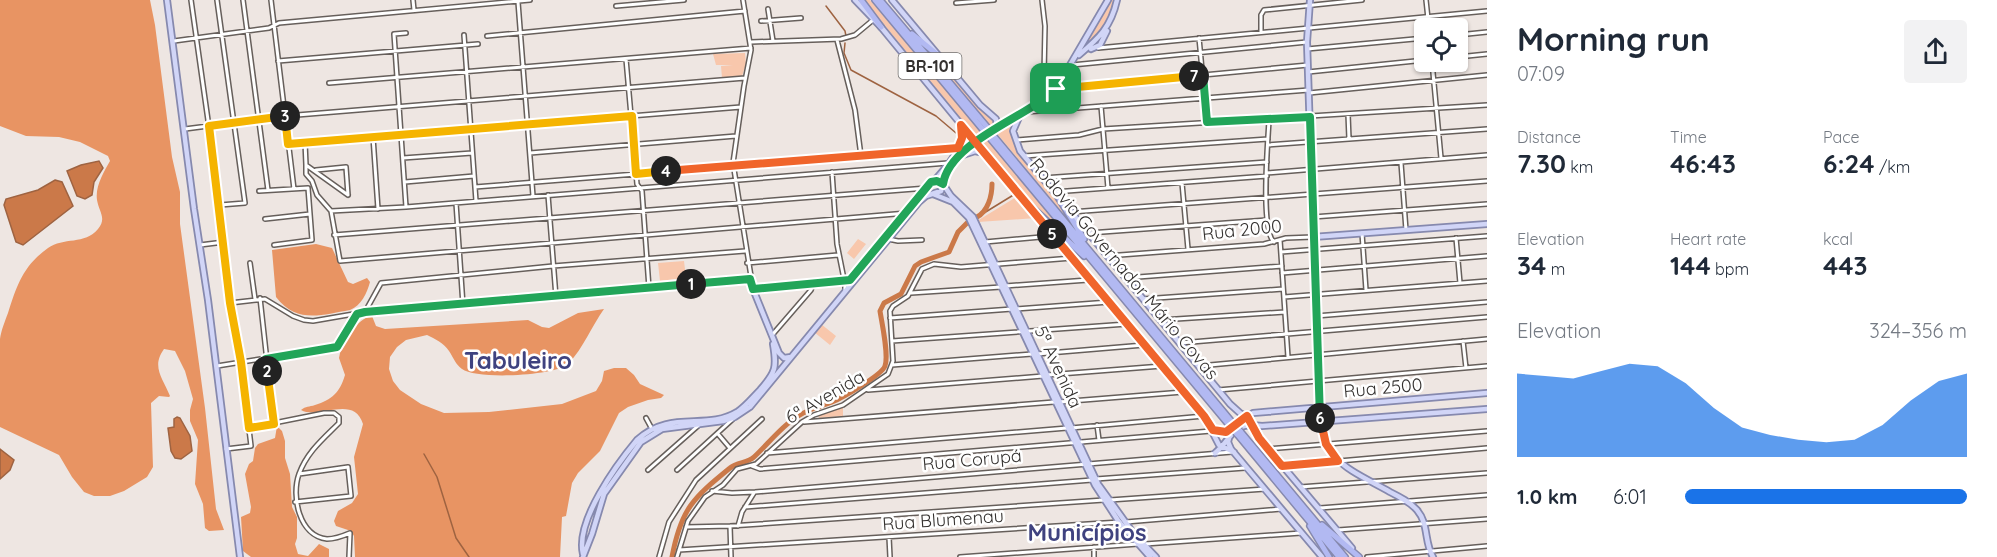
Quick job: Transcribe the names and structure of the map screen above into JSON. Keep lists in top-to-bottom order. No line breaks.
{"streets":{"highway":["BR-101","Rodovia Governador Mário Covas"],"main road":["Rua 2000","5ª Avenida","Rua 2500"],"street":["6ª Avenida","Rua Corupá","Rua Blumenau"]},"crossings":[["5ª Avenida","Rua Corupá"],["5ª Avenida","Rua Blumenau"],["6ª Avenida","Rua Corupá"],["6ª Avenida","Rua Blumenau"]],"districts":["Tabuleiro","Municípios"],"page":{"heading":["Morning run","07:09"],"pins":["7","3","4","5","1","2","6"],"stats":[["Distance","7.30 km"],["Time","46:43"],["Pace","6:24 /km"],["Elevation","34 m"],["Heart rate","144 bpm"],["kcal","443"]],"chart":["Elevation","324–356 m"],"list":[{"name":"1.0 km","note":"6:01"}]}}
